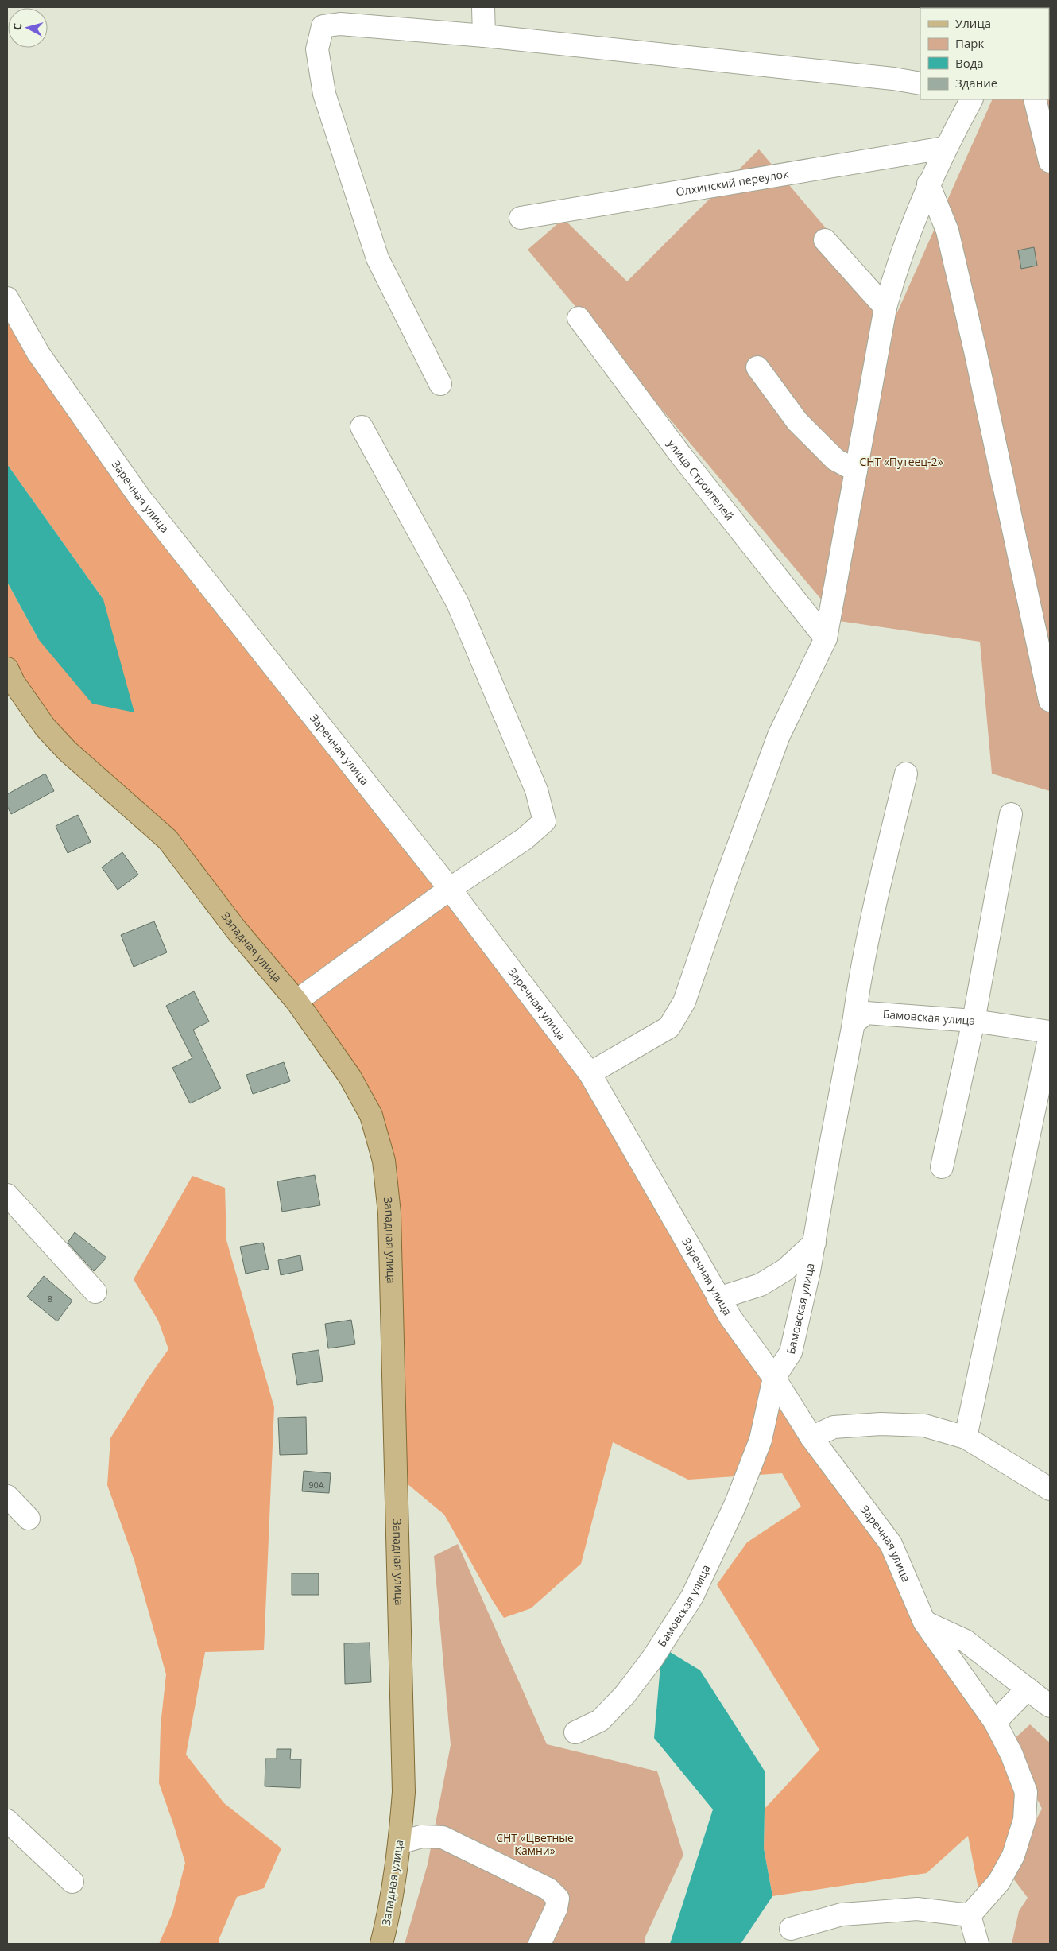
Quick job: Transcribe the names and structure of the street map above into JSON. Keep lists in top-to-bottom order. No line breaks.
{"streets":{"main road":["Западная улица"],"street":["Олхинский переулок","улица Строителей","Заречная улица","Бамовская улица"]},"crossings":[["Заречная улица","Бамовская улица"]],"parks":["СНТ «Путеец-2»","СНТ «Цветные Камни»"],"house_numbers":["8","90А"],"legend":["Улица","Парк","Вода","Здание"],"north":"left"}
